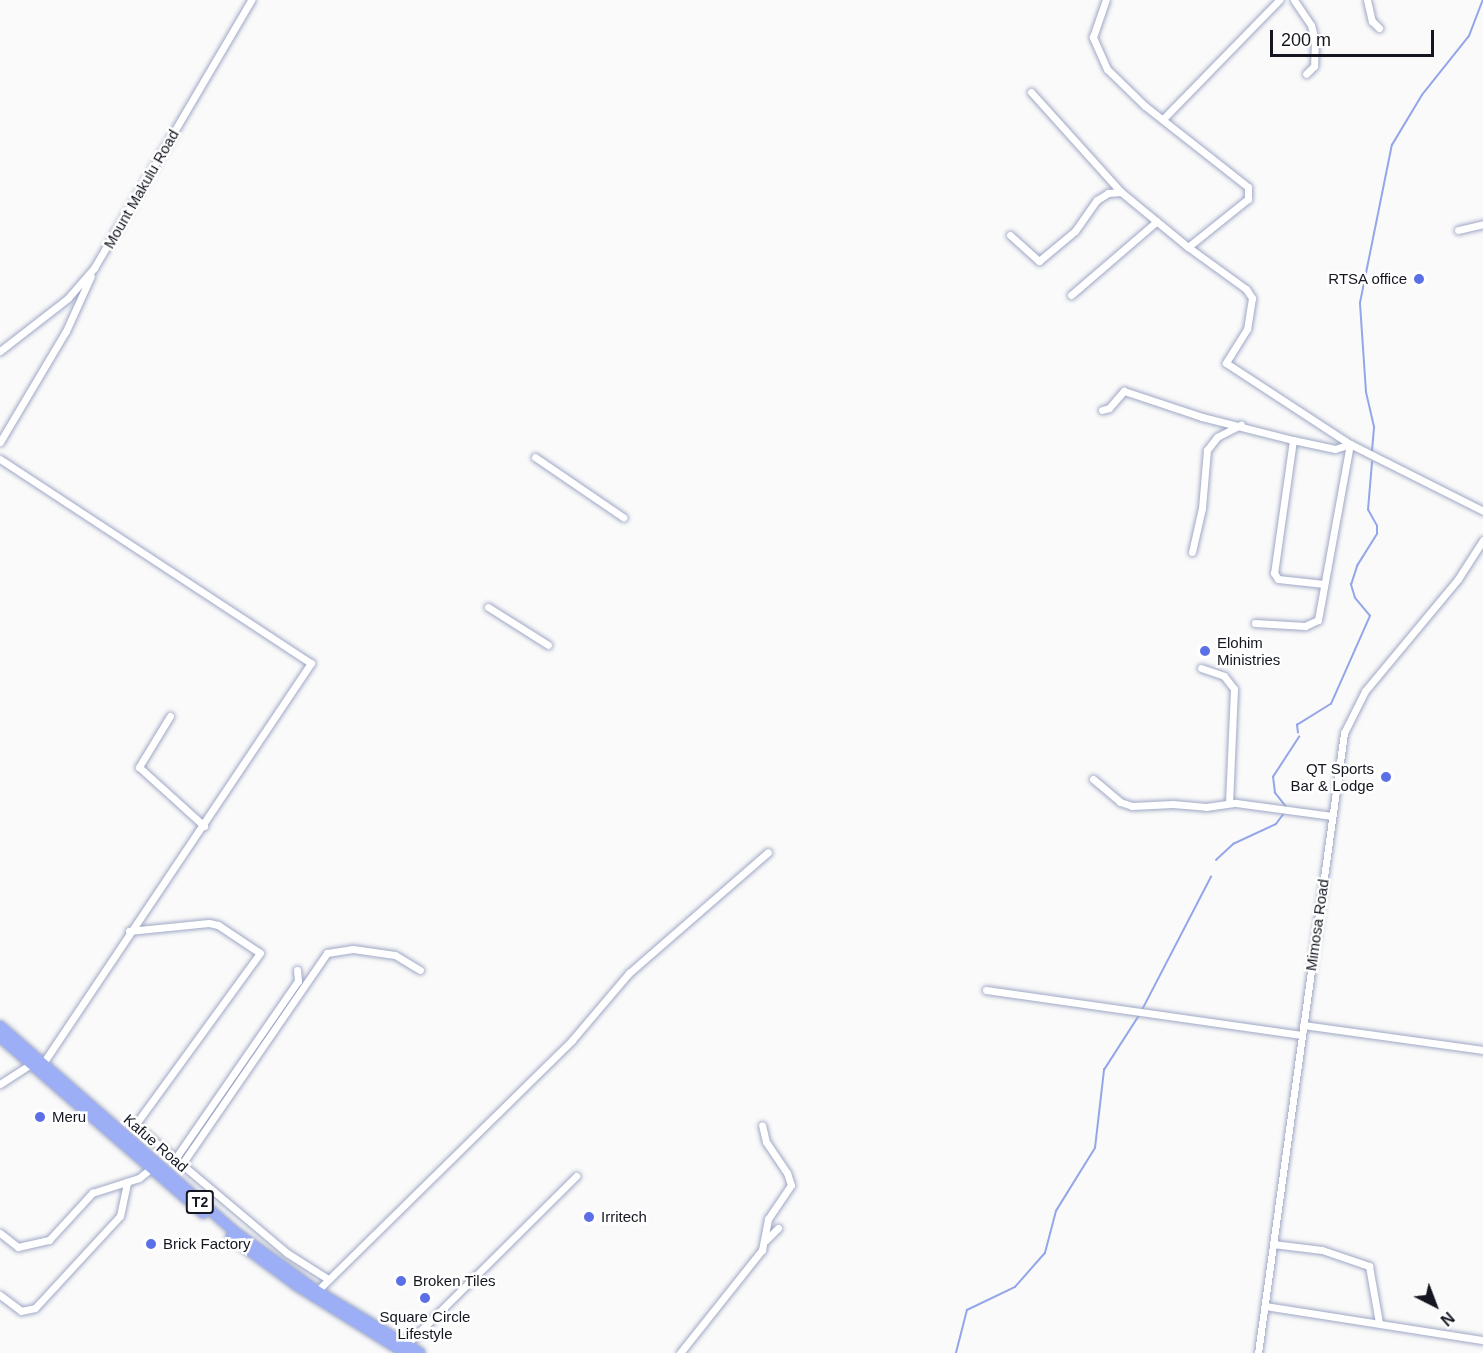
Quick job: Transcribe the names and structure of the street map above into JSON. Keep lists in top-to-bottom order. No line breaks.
{"streets":{"highway":["Kafue Road","T2"],"street":["Mount Makulu Road","Mimosa Road"]},"places":["RTSA office","Elohim Ministries","QT Sports Bar & Lodge","Meru","Irritech","Brick Factory","Broken Tiles","Square Circle Lifestyle"],"scale_bar":"200 m","north":"bottom right"}
